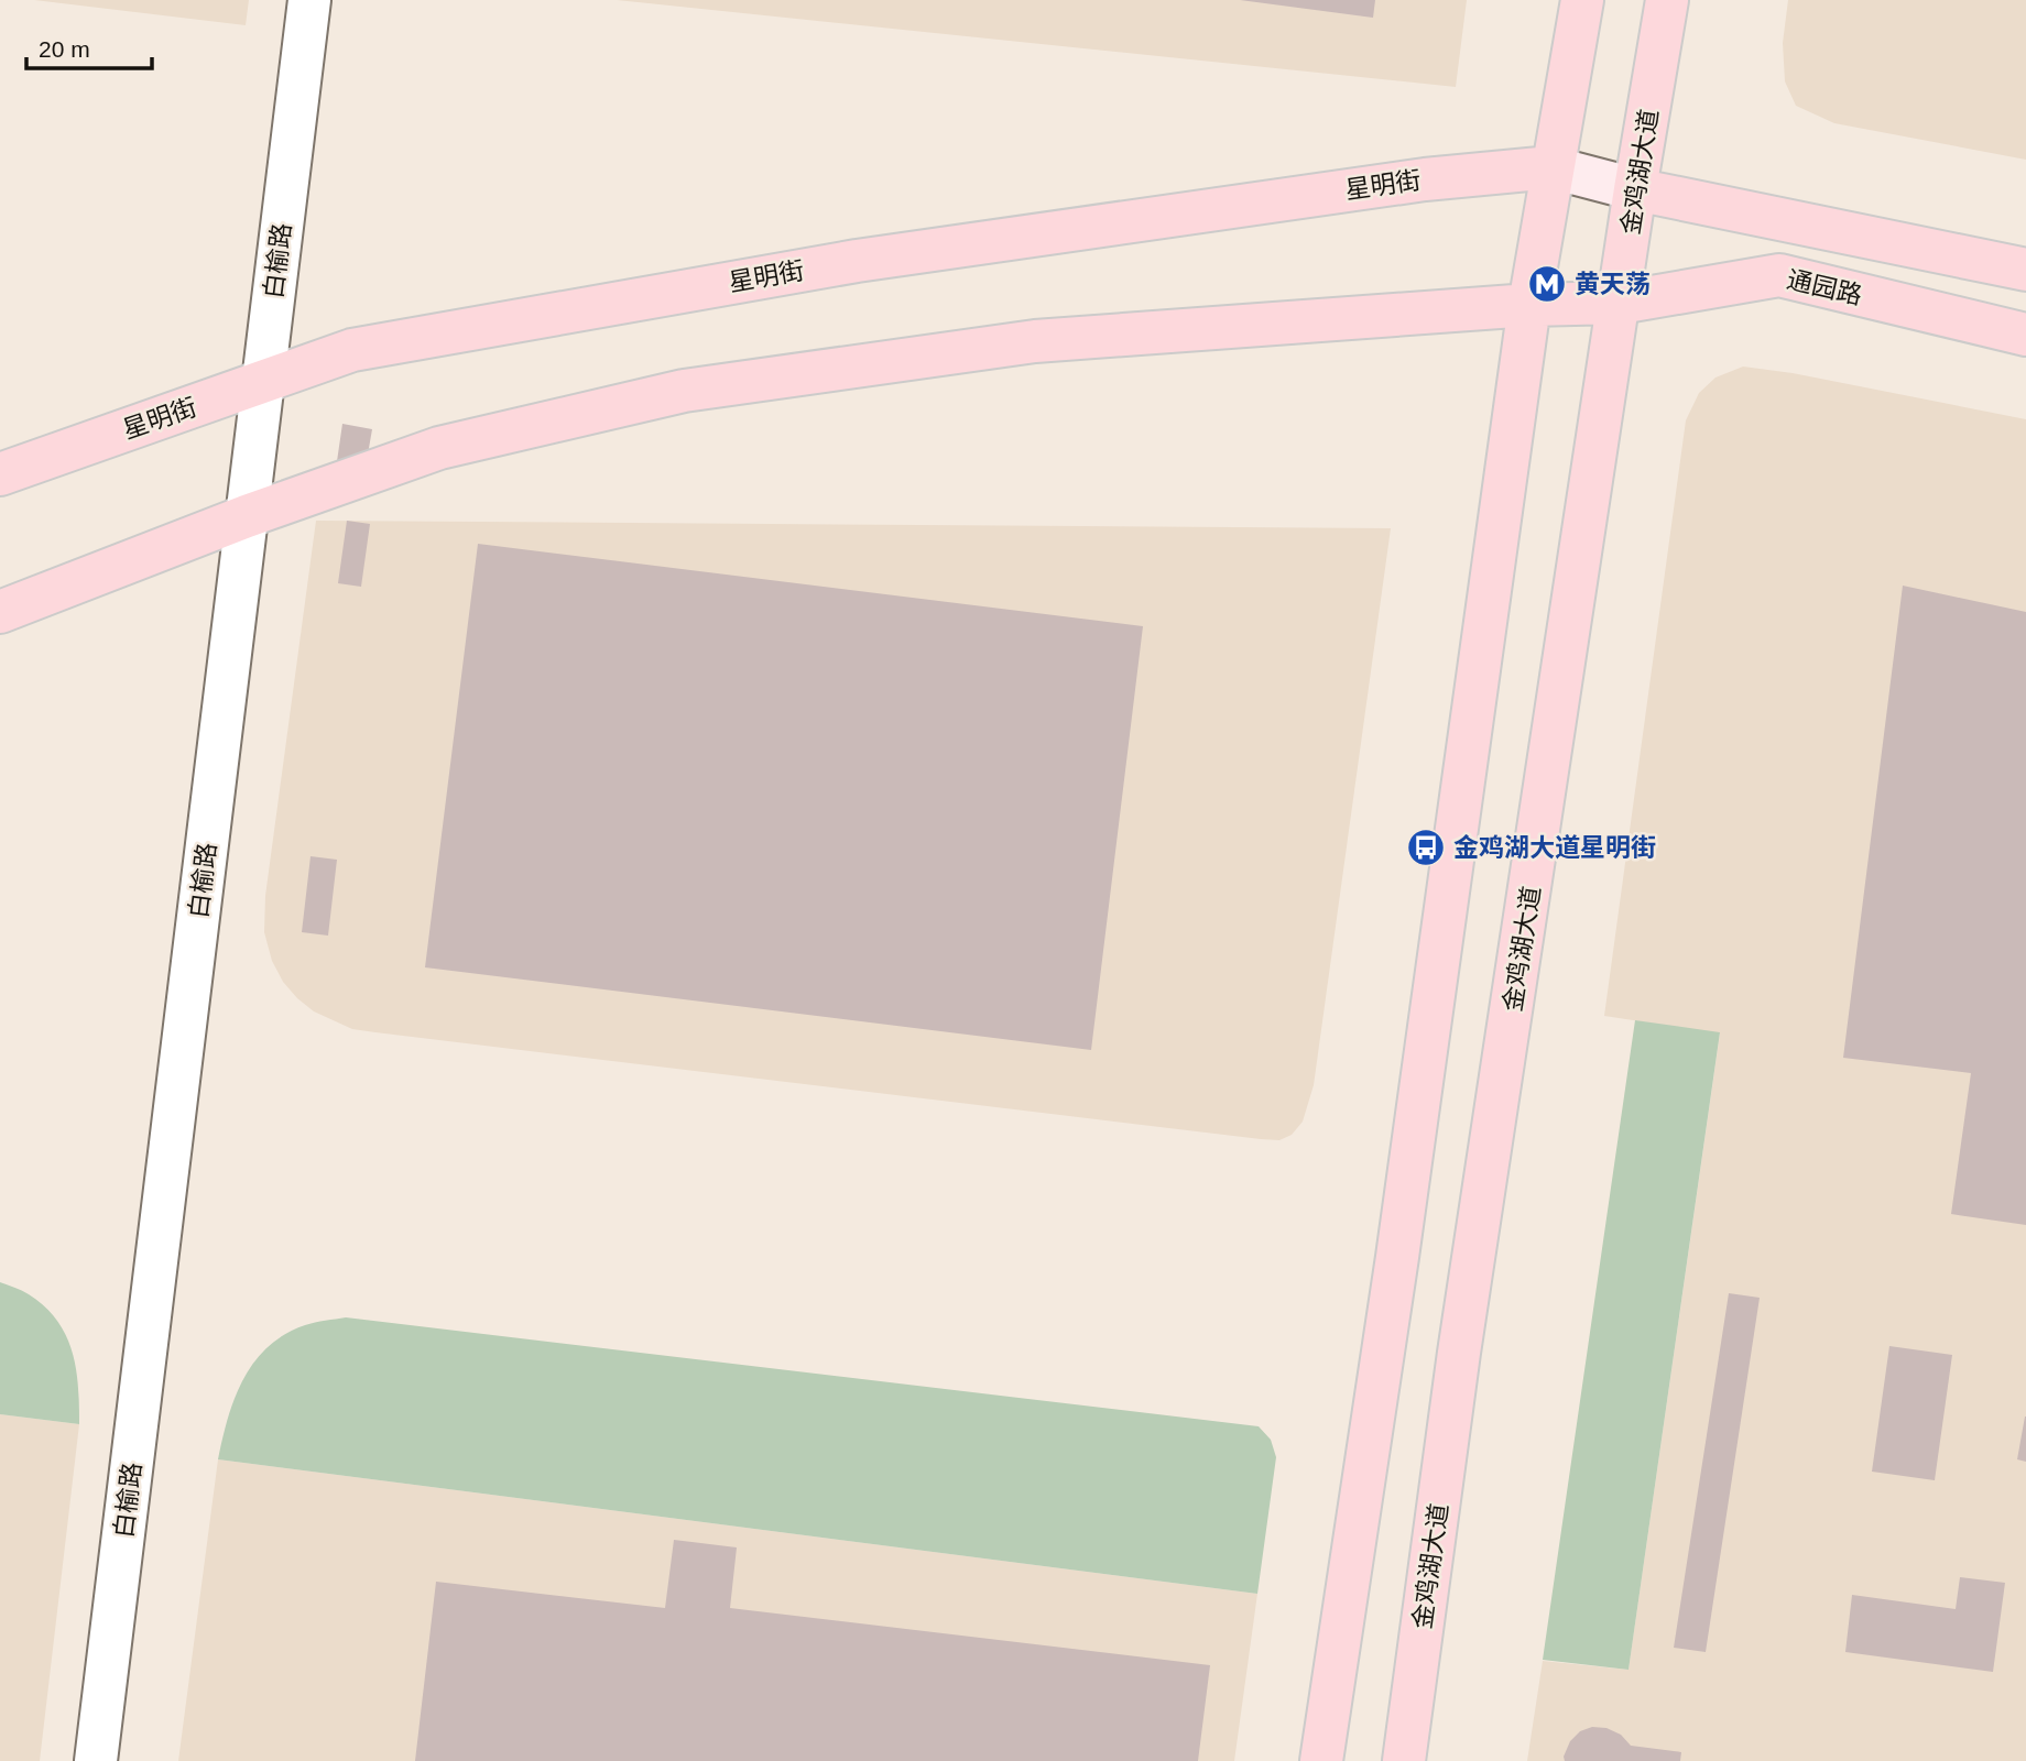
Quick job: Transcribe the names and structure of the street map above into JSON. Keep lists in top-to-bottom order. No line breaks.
{"streets":{"main road":["金鸡湖大道","星明街","通园路"],"street":["白榆路"]},"crossings":[["金鸡湖大道","通园路"],["星明街","白榆路"]],"places":{"metro station":["黄天荡"],"bus stop":["金鸡湖大道星明街"]},"scale_bar":"20 m"}
